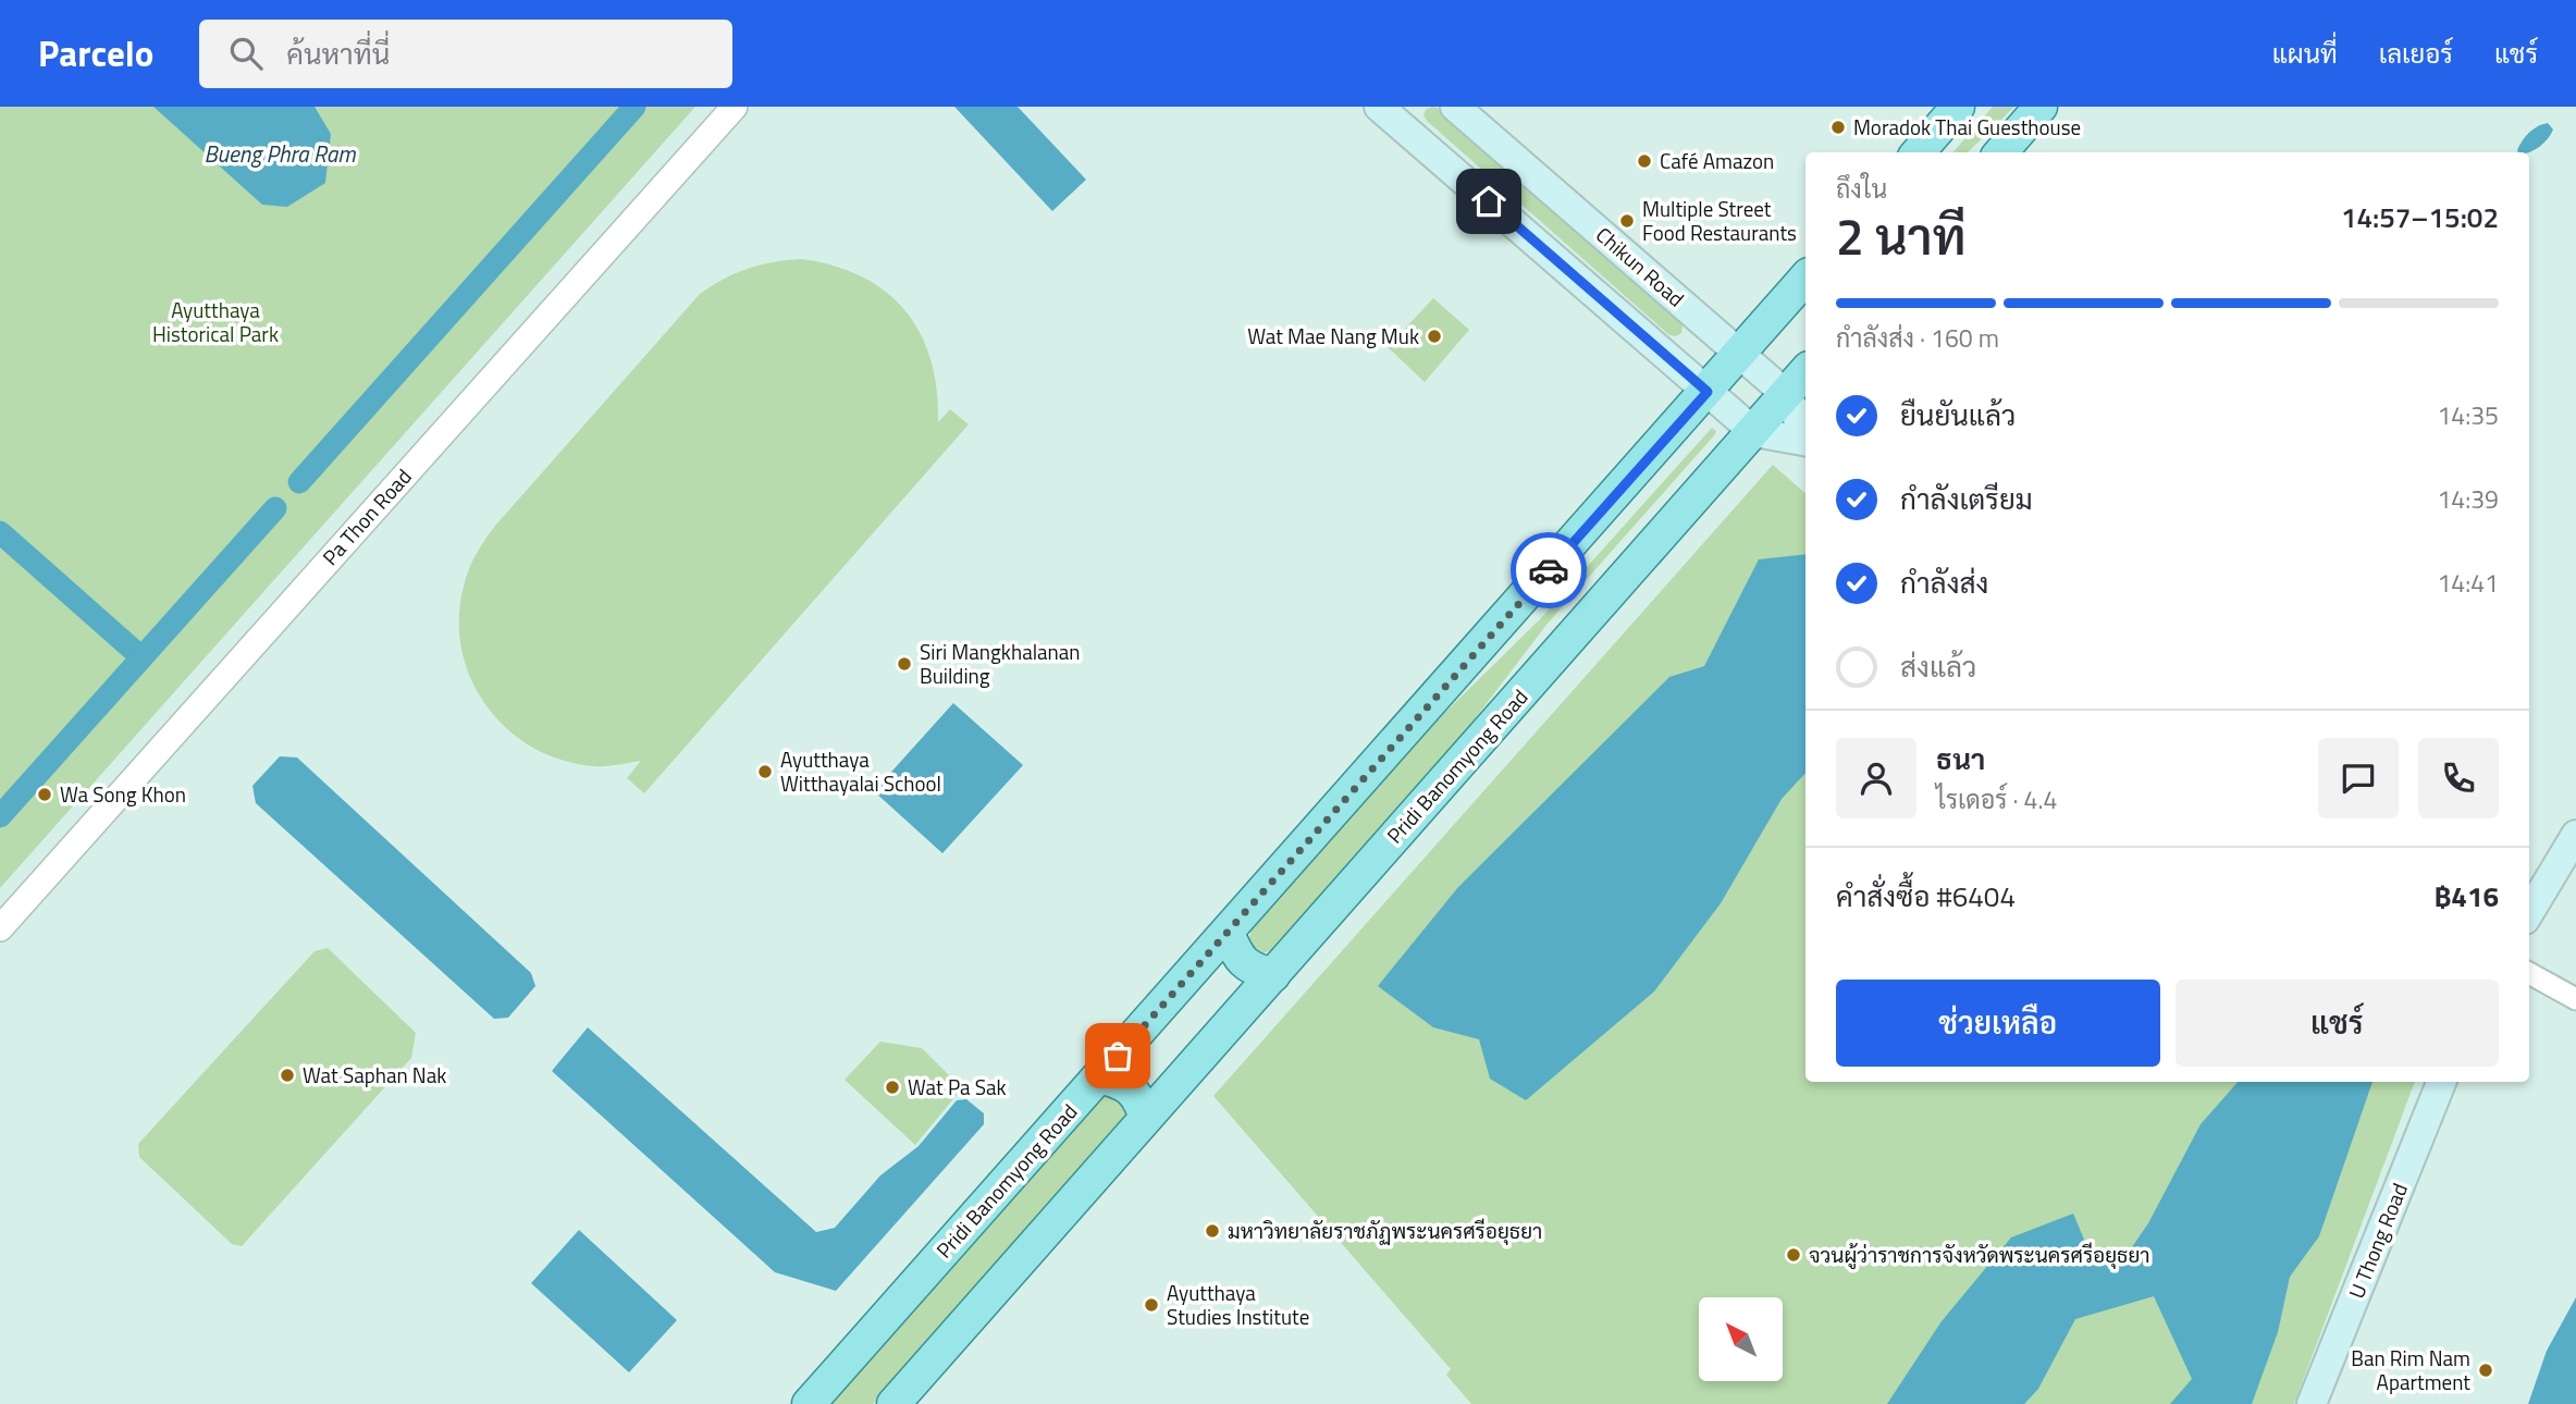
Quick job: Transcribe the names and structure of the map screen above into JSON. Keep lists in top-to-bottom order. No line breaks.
{"streets":{"main road":["Chikun Road","Pridi Banomyong Road","U Thong Road"],"street":["Pa Thon Road"]},"crossings":[["Chikun Road","Pridi Banomyong Road"]],"water":["Bueng Phra Ram"],"parks":["Ayutthaya Historical Park"],"places":["Moradok Thai Guesthouse","Café Amazon","Multiple Street Food Restaurants","Wat Mae Nang Muk","Siri Mangkhalanan Building","Ayutthaya Witthayalai School","Wa Song Khon","Wat Saphan Nak","Wat Pa Sak","มหาวิทยาลัยราชภัฏพระนครศรีอยุธยา","จวนผู้ว่าราชการจังหวัดพระนครศรีอยุธยา","Ayutthaya Studies Institute","Ban Rim Nam Apartment"],"north":"top left","page":{"header":"Parcelo","search":"ค้นหาที่นี่","nav":["แผนที่","เลเยอร์","แชร์"],"heading":["2 นาที","ถึงใน","14:57–15:02"],"panel":["ธนา","ไรเดอร์ · 4.4","คำสั่งซื้อ #6404","฿416"],"bar":"กำลังส่ง · 160 m","list":[["ยืนยันแล้ว","14:35"],["กำลังเตรียม","14:39"],["กำลังส่ง","14:41"],"ส่งแล้ว"],"buttons":["ช่วยเหลือ","แชร์"]}}
